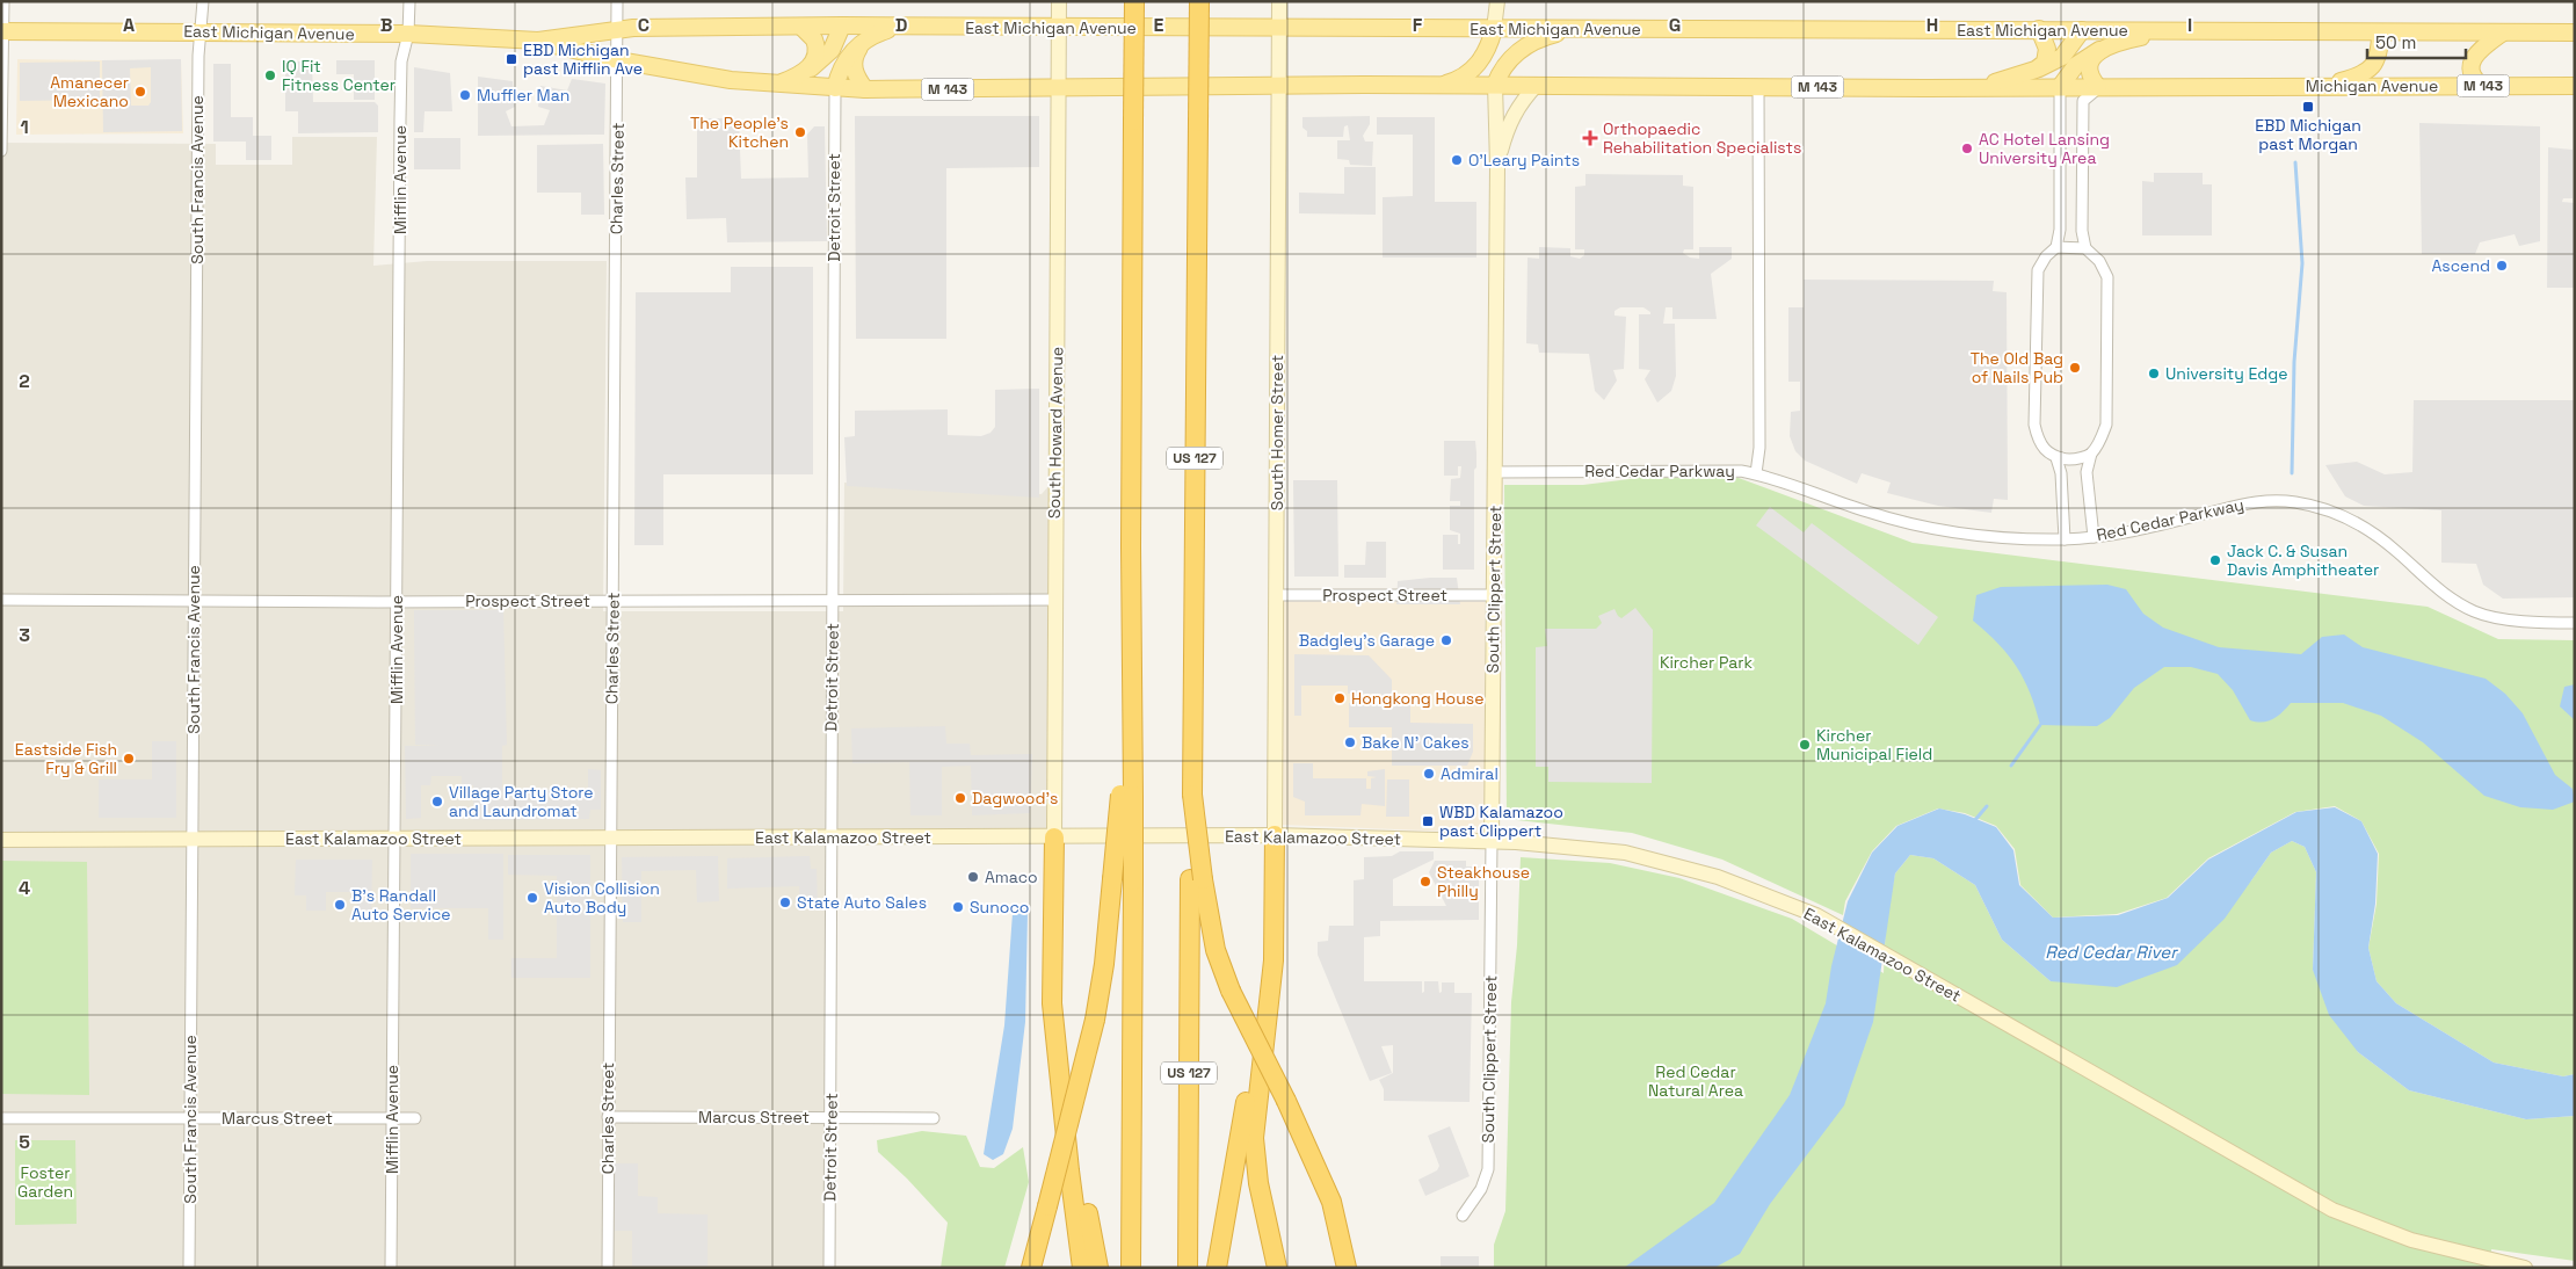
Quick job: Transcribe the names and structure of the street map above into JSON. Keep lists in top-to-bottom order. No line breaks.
{"streets":{"highway":["US 127"],"main road":["East Michigan Avenue","Michigan Avenue","M 143"],"street":["Charles Street","South Francis Avenue","Mifflin Avenue","Detroit Street","South Howard Avenue","South Homer Street","Red Cedar Parkway","South Clippert Street","Prospect Street","East Kalamazoo Street","Marcus Street"]},"crossings":[["East Michigan Avenue","Michigan Avenue"],["East Michigan Avenue","Charles Street"],["East Michigan Avenue","South Francis Avenue"],["East Michigan Avenue","Mifflin Avenue"],["East Michigan Avenue","Detroit Street"],["East Michigan Avenue","South Howard Avenue"],["East Michigan Avenue","South Homer Street"],["East Michigan Avenue","South Clippert Street"],["Charles Street","Prospect Street"],["Charles Street","East Kalamazoo Street"],["Charles Street","Marcus Street"],["South Francis Avenue","Prospect Street"],["South Francis Avenue","East Kalamazoo Street"],["South Francis Avenue","Marcus Street"],["Mifflin Avenue","Prospect Street"],["Mifflin Avenue","East Kalamazoo Street"],["Mifflin Avenue","Marcus Street"],["Detroit Street","Prospect Street"],["Detroit Street","East Kalamazoo Street"],["Detroit Street","Marcus Street"],["South Howard Avenue","Prospect Street"],["South Howard Avenue","East Kalamazoo Street"],["South Homer Street","Prospect Street"],["South Homer Street","East Kalamazoo Street"],["Red Cedar Parkway","South Clippert Street"],["South Clippert Street","Prospect Street"],["South Clippert Street","East Kalamazoo Street"]],"water":["Red Cedar River"],"parks":["Kircher Park","Red Cedar Natural Area","Foster Garden"],"places":{"transit":["EBD Michigan past Mifflin Ave","EBD Michigan past Morgan","WBD Kalamazoo past Clippert"],"other":["IQ Fit Fitness Center","Amanecer Mexicano","Muffler Man","The People's Kitchen","AC Hotel Lansing University Area","O'Leary Paints","Ascend","The Old Bag of Nails Pub","University Edge","Jack C. & Susan Davis Amphitheater","Badgley's Garage","Hongkong House","Bake N' Cakes","Kircher Municipal Field","Eastside Fish Fry & Grill","Admiral","Dagwood's","Village Party Store and Laundromat","Amaco","Steakhouse Philly","Vision Collision Auto Body","State Auto Sales","B's Randall Auto Service","Sunoco"],"health":["Orthopaedic Rehabilitation Specialists"]},"scale_bar":"50 m","grid":{"columns":["A","B","C","D","E","F","G","H","I"],"rows":["1","2","3","4","5"]}}
